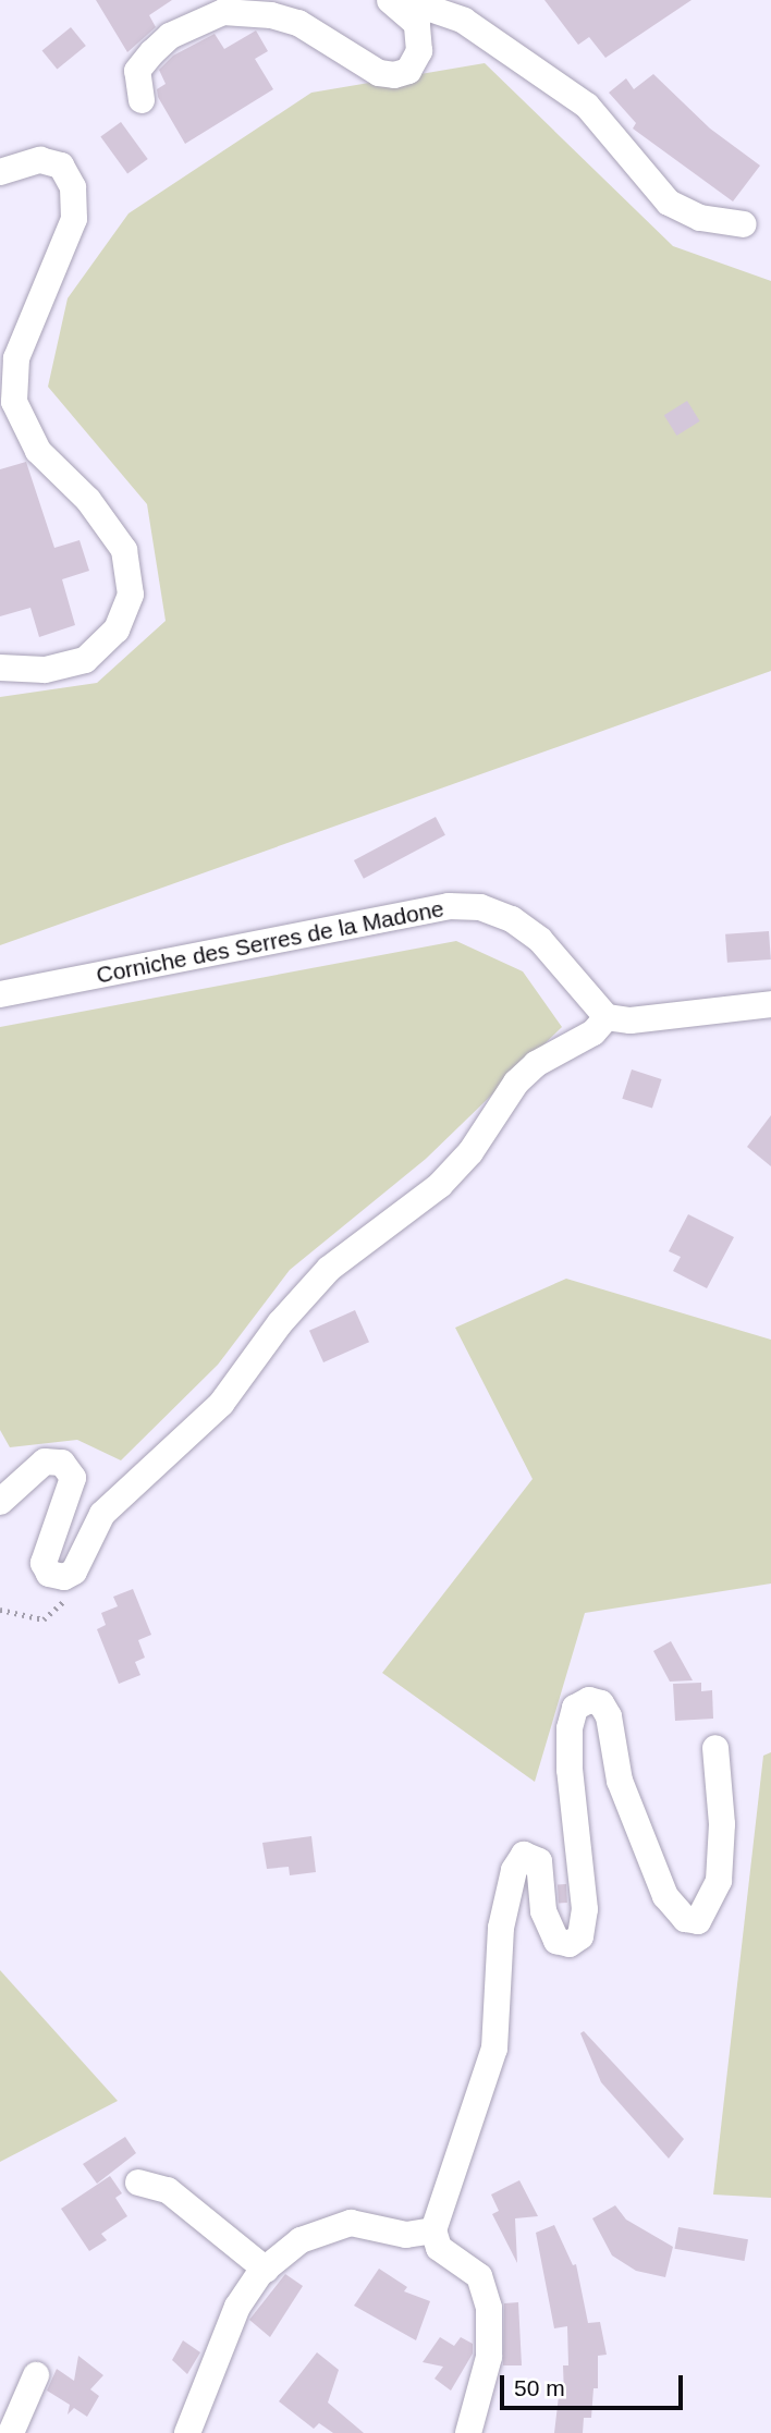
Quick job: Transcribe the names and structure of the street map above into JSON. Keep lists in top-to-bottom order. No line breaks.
{"streets":{"street":["Corniche des Serres de la Madone"]},"scale_bar":"50 m"}
